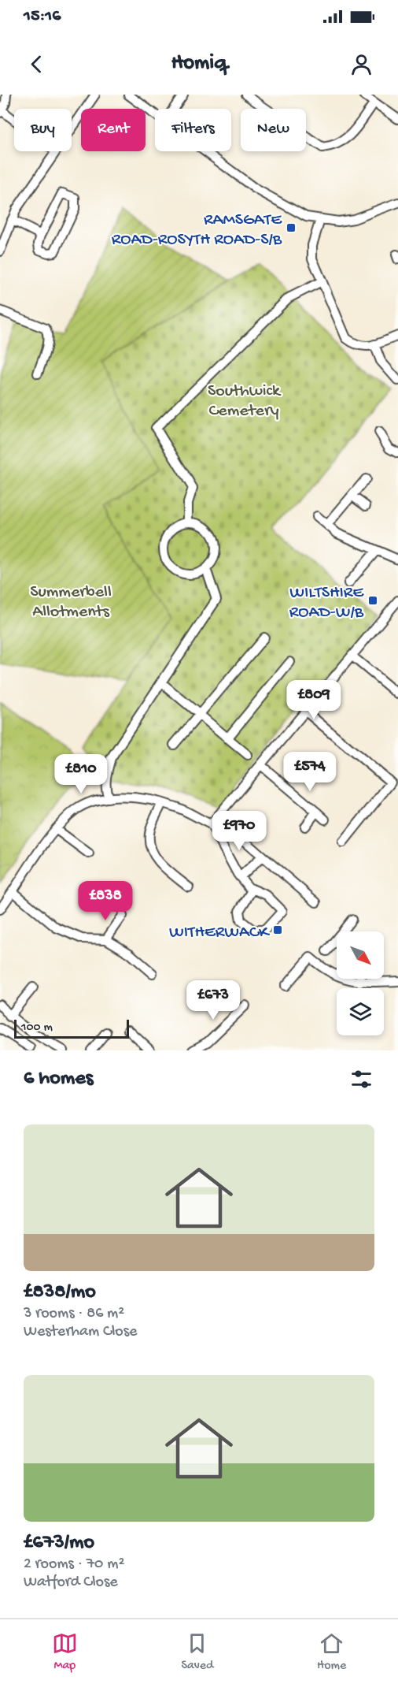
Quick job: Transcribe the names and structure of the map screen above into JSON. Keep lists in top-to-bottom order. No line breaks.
{"parks":["Southwick Cemetery","Summerbell Allotments"],"places":{"transit":["RAMSGATE ROAD-ROSYTH ROAD-S/B","WILTSHIRE ROAD-W/B","WITHERWACK"]},"scale_bar":"100 m","north":"bottom right","page":{"status":"15:16","header":"Homiq","chip":["Buy","Rent","Filters","New"],"price":["£809","£574","£810","£970","£838","£673"],"scale":"100 m","heading":"6 homes","list":[{"name":"£838/mo","note":"3 rooms · 86 m² · Westerham Close"},{"name":"£673/mo","note":"2 rooms · 70 m² · Watford Close"}],"tabs":["Map","Saved","Home"]}}
